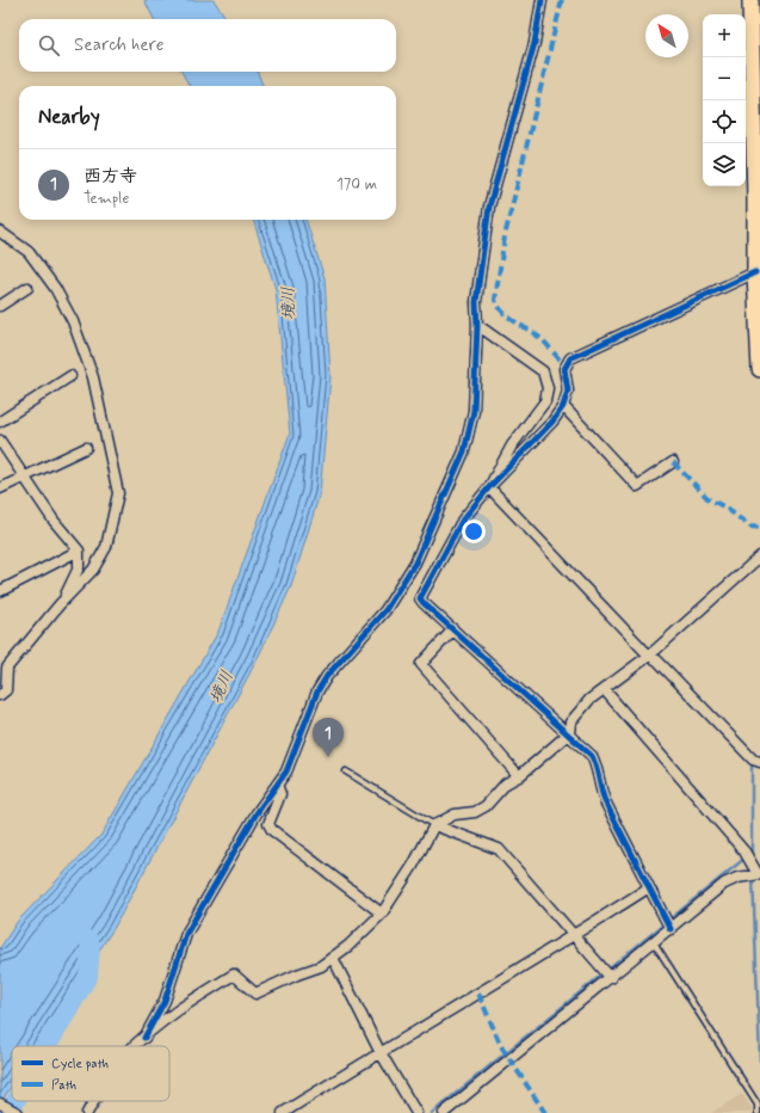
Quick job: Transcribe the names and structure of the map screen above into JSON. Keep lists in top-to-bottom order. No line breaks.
{"water":["境川"],"legend":["Cycle path","Path"],"north":"top left","page":{"map_buttons":["+","−"],"search":"Search here","heading":"Nearby","list":[{"mark":"1","name":"西方寺","note":"Temple","value":"170 m"}],"pins":"1"}}
